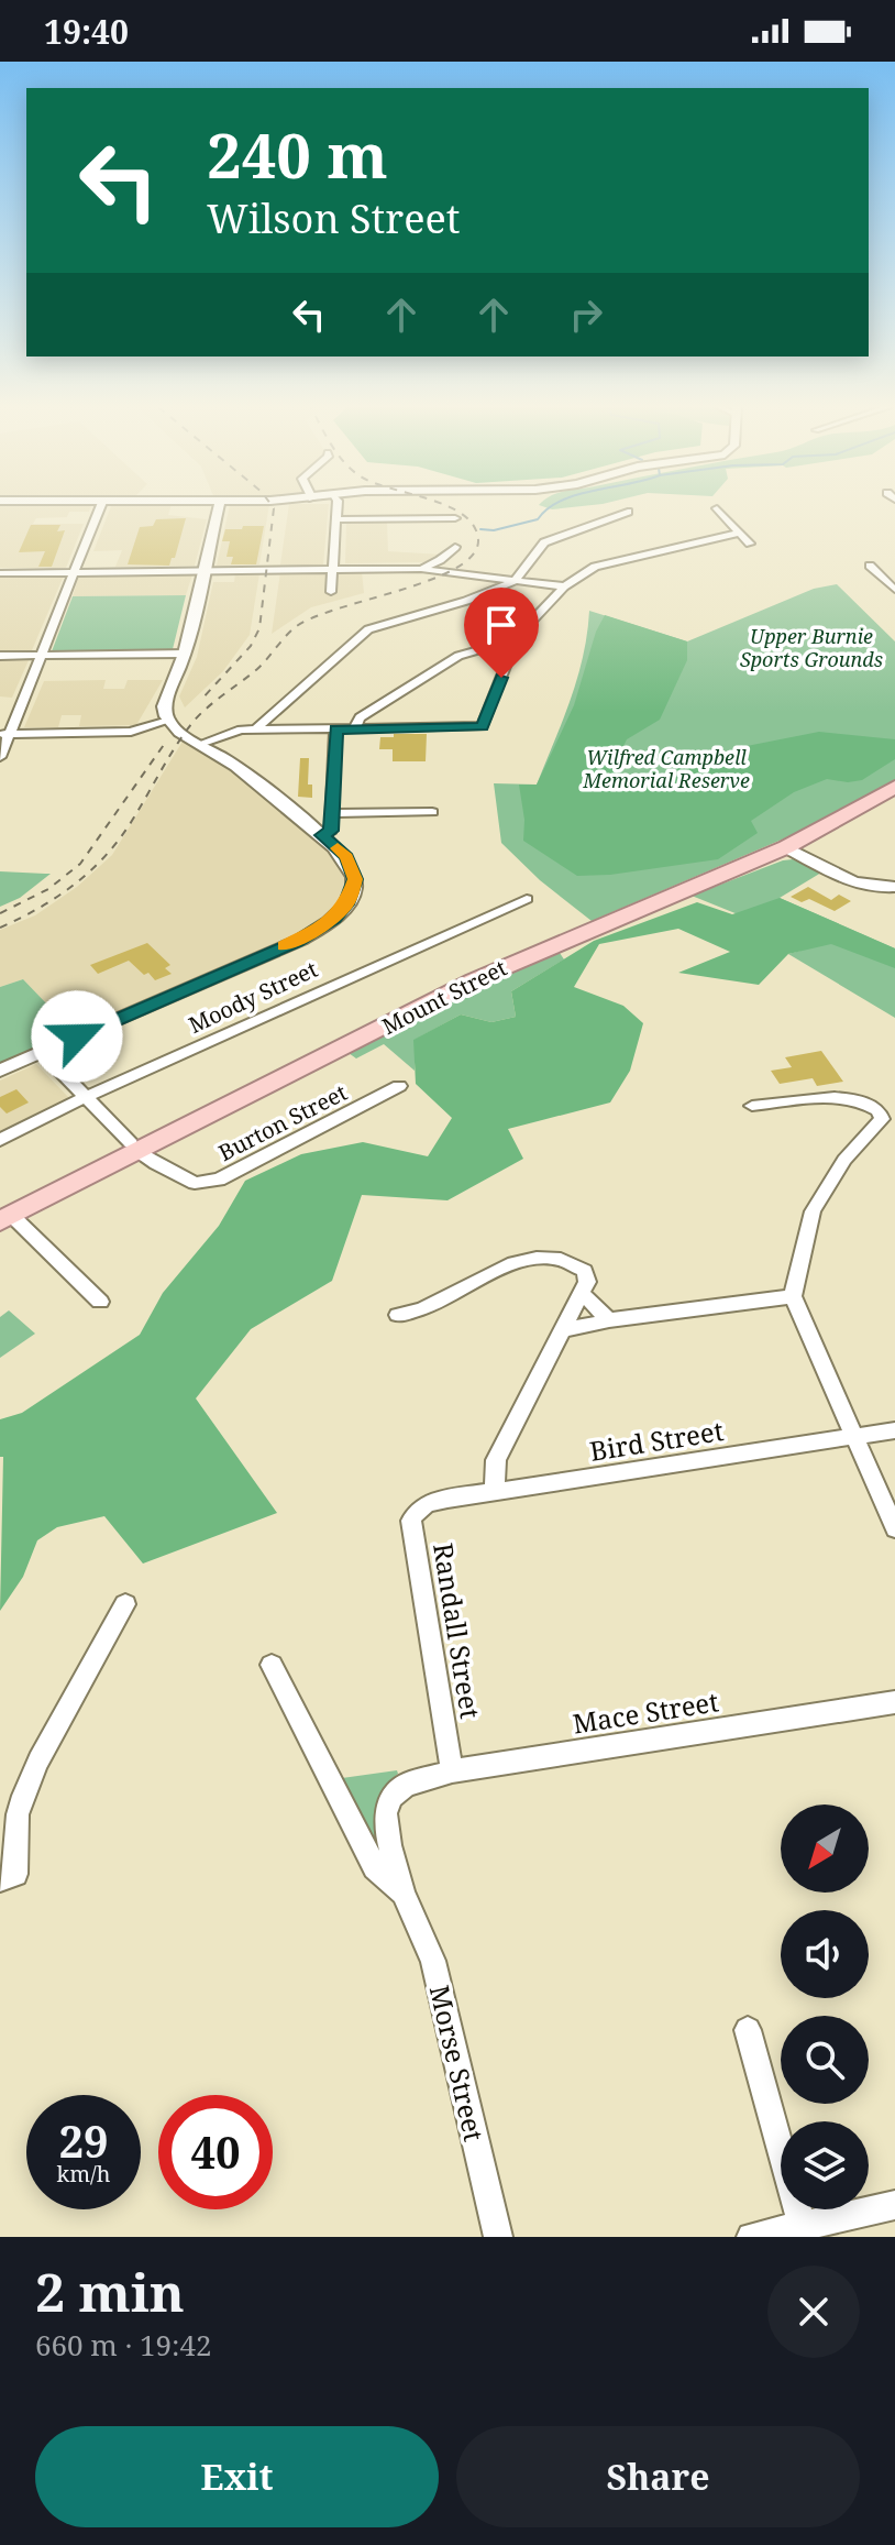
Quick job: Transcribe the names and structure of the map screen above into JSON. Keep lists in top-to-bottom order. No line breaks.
{"streets":{"highway":["Mount Street"],"street":["Moody Street","Burton Street","Bird Street","Randall Street","Mace Street","Morse Street"]},"crossings":[["Moody Street","Burton Street"],["Mount Street","Burton Street"],["Bird Street","Randall Street"],["Randall Street","Mace Street"],["Mace Street","Morse Street"]],"parks":["Upper Burnie Sports Grounds","Wilfred Campbell Memorial Reserve"],"north":"bottom left","page":{"status":"19:40","turn":["240 m","Wilson Street"],"speed":"29 km/h","limit":"40","heading":["2 min","660 m · 19:42"],"buttons":["Exit","Share"]}}
